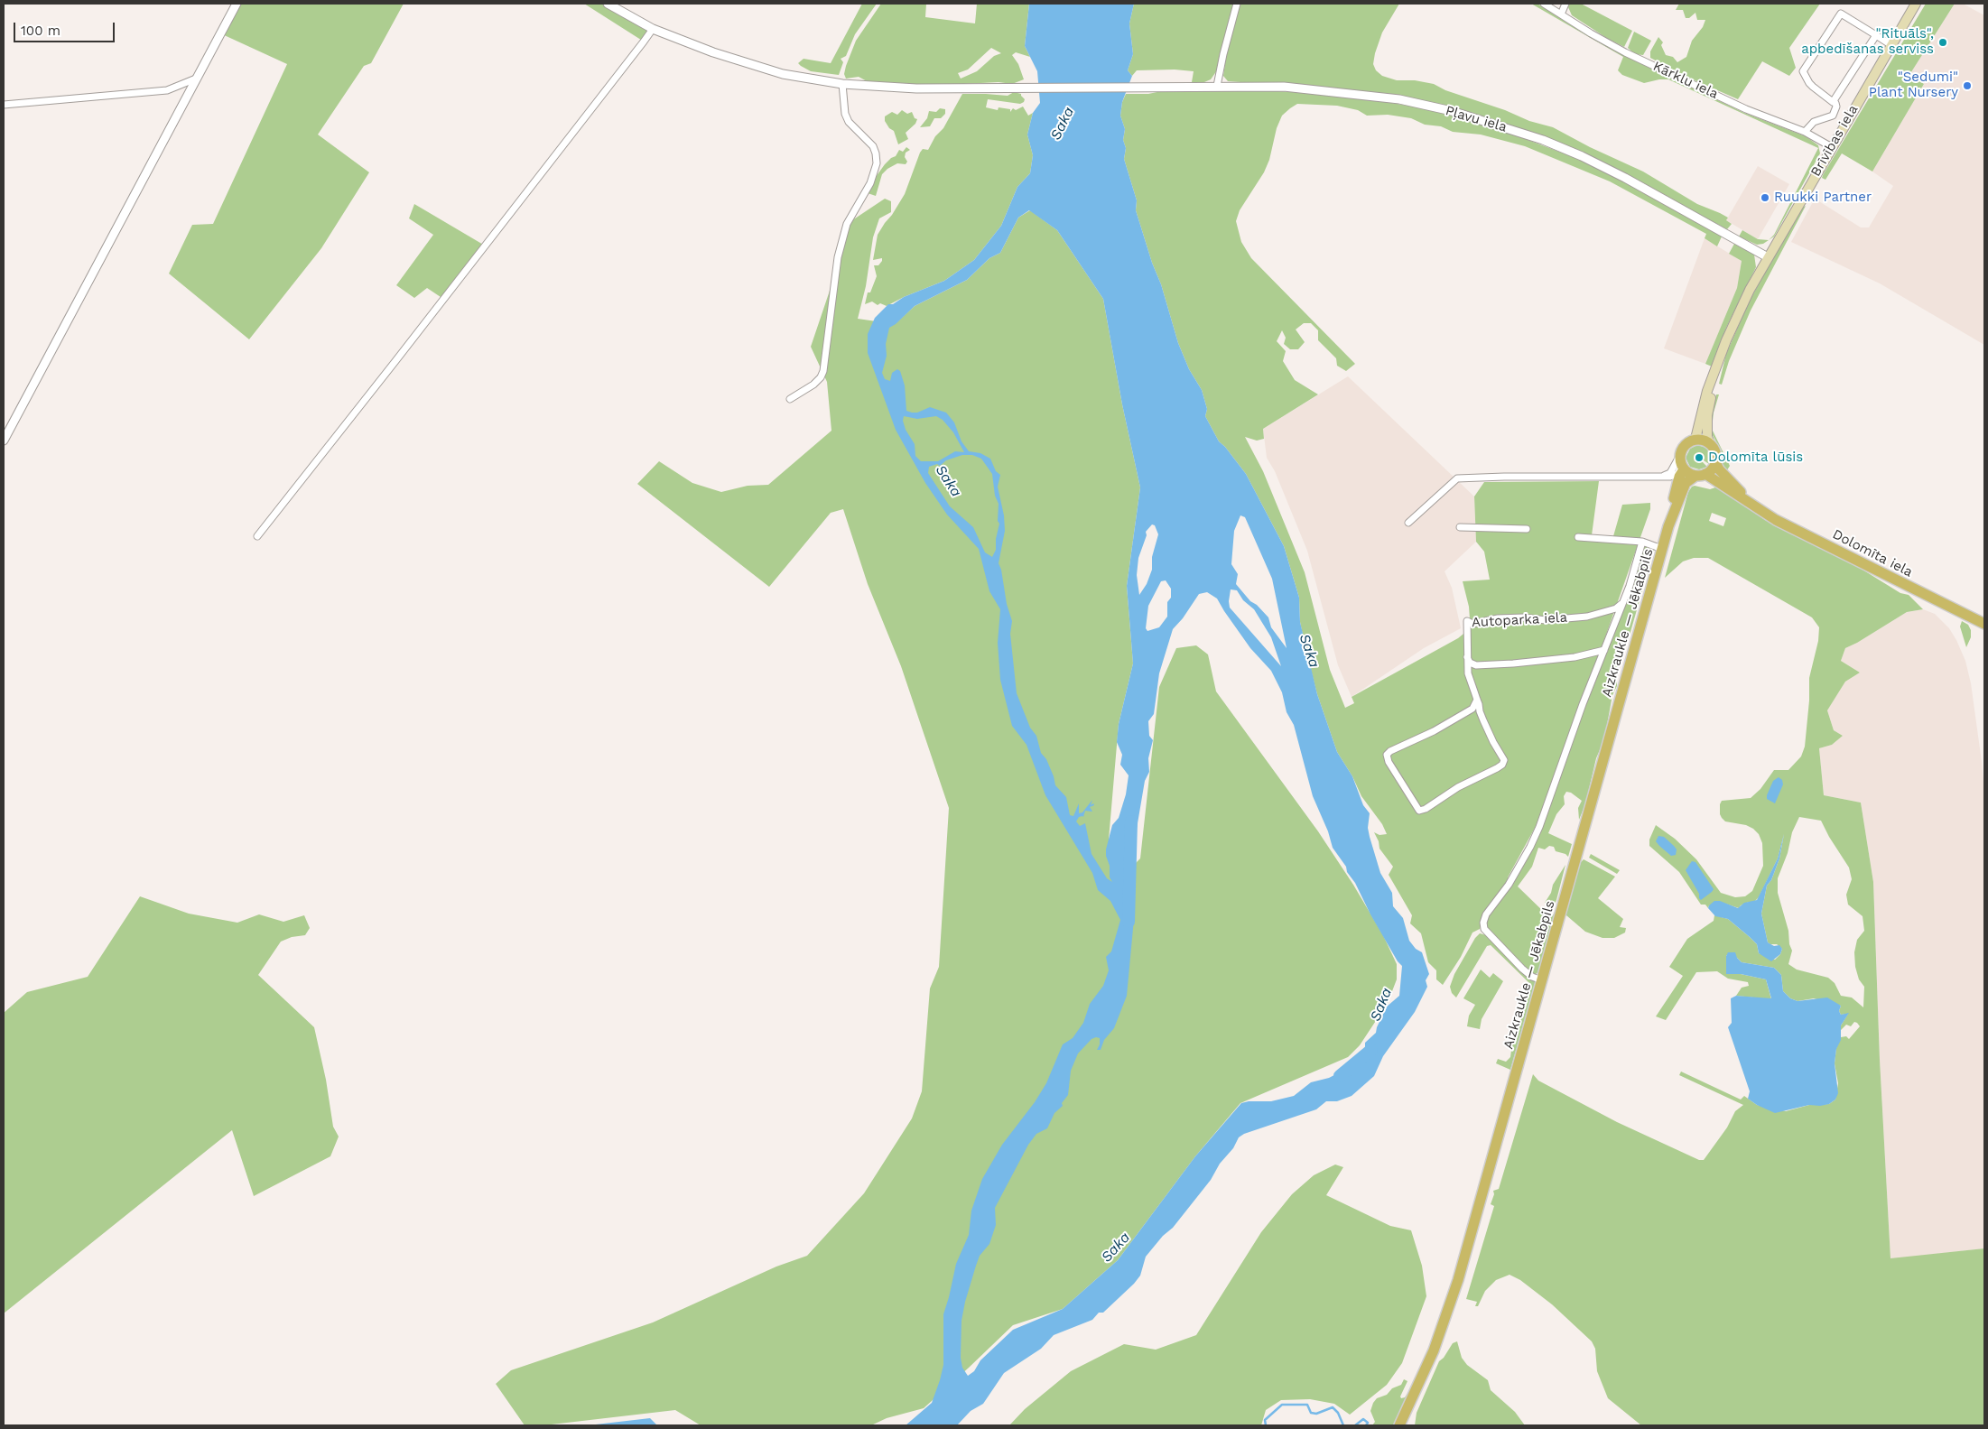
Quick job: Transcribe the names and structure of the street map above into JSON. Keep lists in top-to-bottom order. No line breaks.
{"streets":{"main road":["Brīvības iela","Dolomīta iela","Aizkraukle — Jēkabpils"],"street":["Kārklu iela","Pļavu iela","Autoparka iela"]},"crossings":[["Kārklu iela","Brīvības iela"],["Pļavu iela","Brīvības iela"],["Brīvības iela","Dolomīta iela"],["Brīvības iela","Aizkraukle — Jēkabpils"],["Dolomīta iela","Aizkraukle — Jēkabpils"]],"water":["Saka"],"places":["\"Rituāls\", apbedīšanas serviss","\"Sedumi\" Plant Nursery","Ruukki Partner","Dolomīta lūsis"],"scale_bar":"100 m"}
